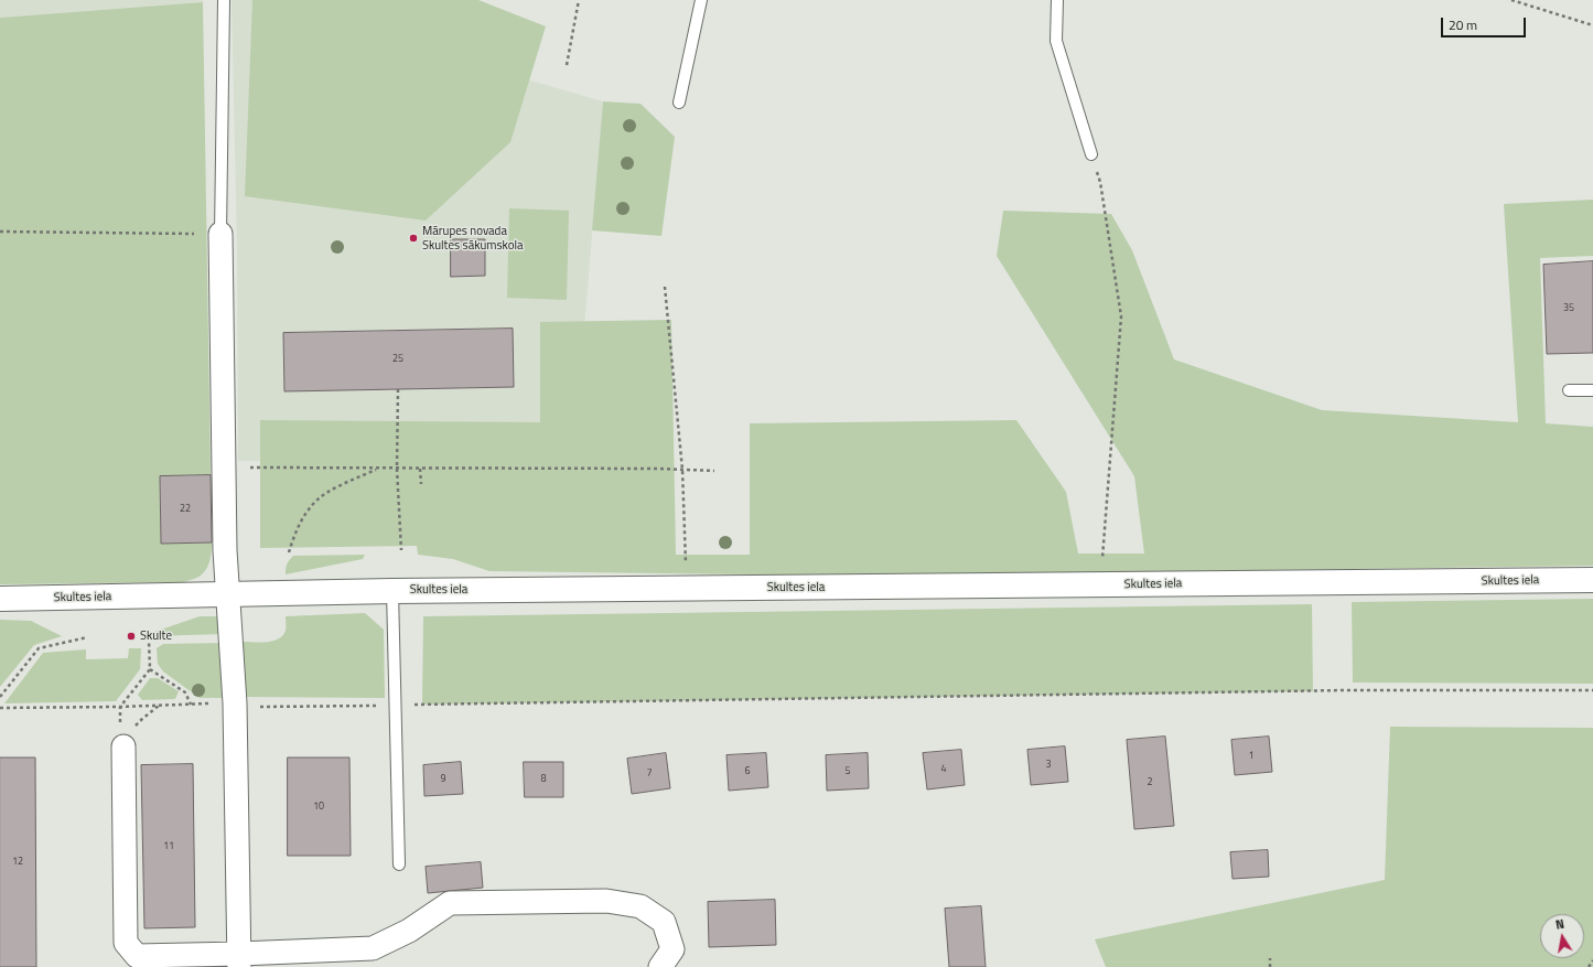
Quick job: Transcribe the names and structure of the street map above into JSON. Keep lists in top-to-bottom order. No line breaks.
{"streets":{"main road":["Skultes iela"]},"places":["Mārupes novada Skultes sākumskola","Skulte"],"house_numbers":["35","25","22","1","3","4","6","5","7","9","8","2","10","11","12"],"scale_bar":"20 m","north":"top"}
